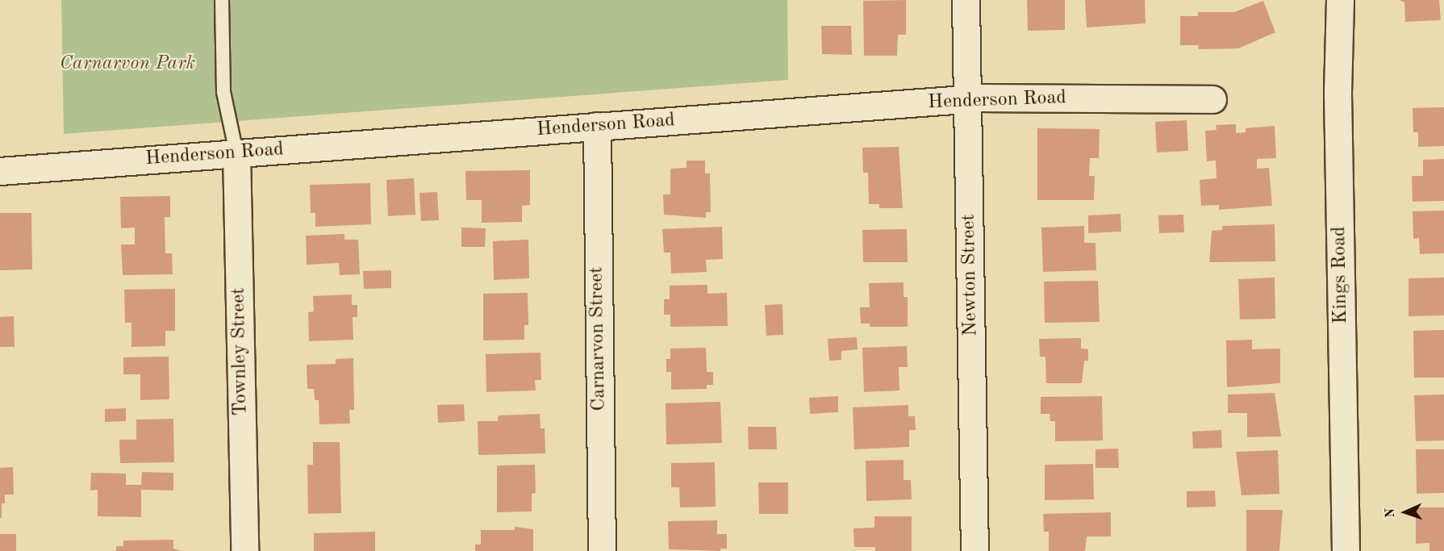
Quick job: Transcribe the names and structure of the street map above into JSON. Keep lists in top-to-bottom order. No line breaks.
{"streets":{"street":["Henderson Road","Newton Street","Kings Road","Carnarvon Street","Townley Street"]},"crossings":[["Henderson Road","Newton Street"],["Henderson Road","Carnarvon Street"],["Henderson Road","Townley Street"]],"parks":["Carnarvon Park"],"north":"left"}
